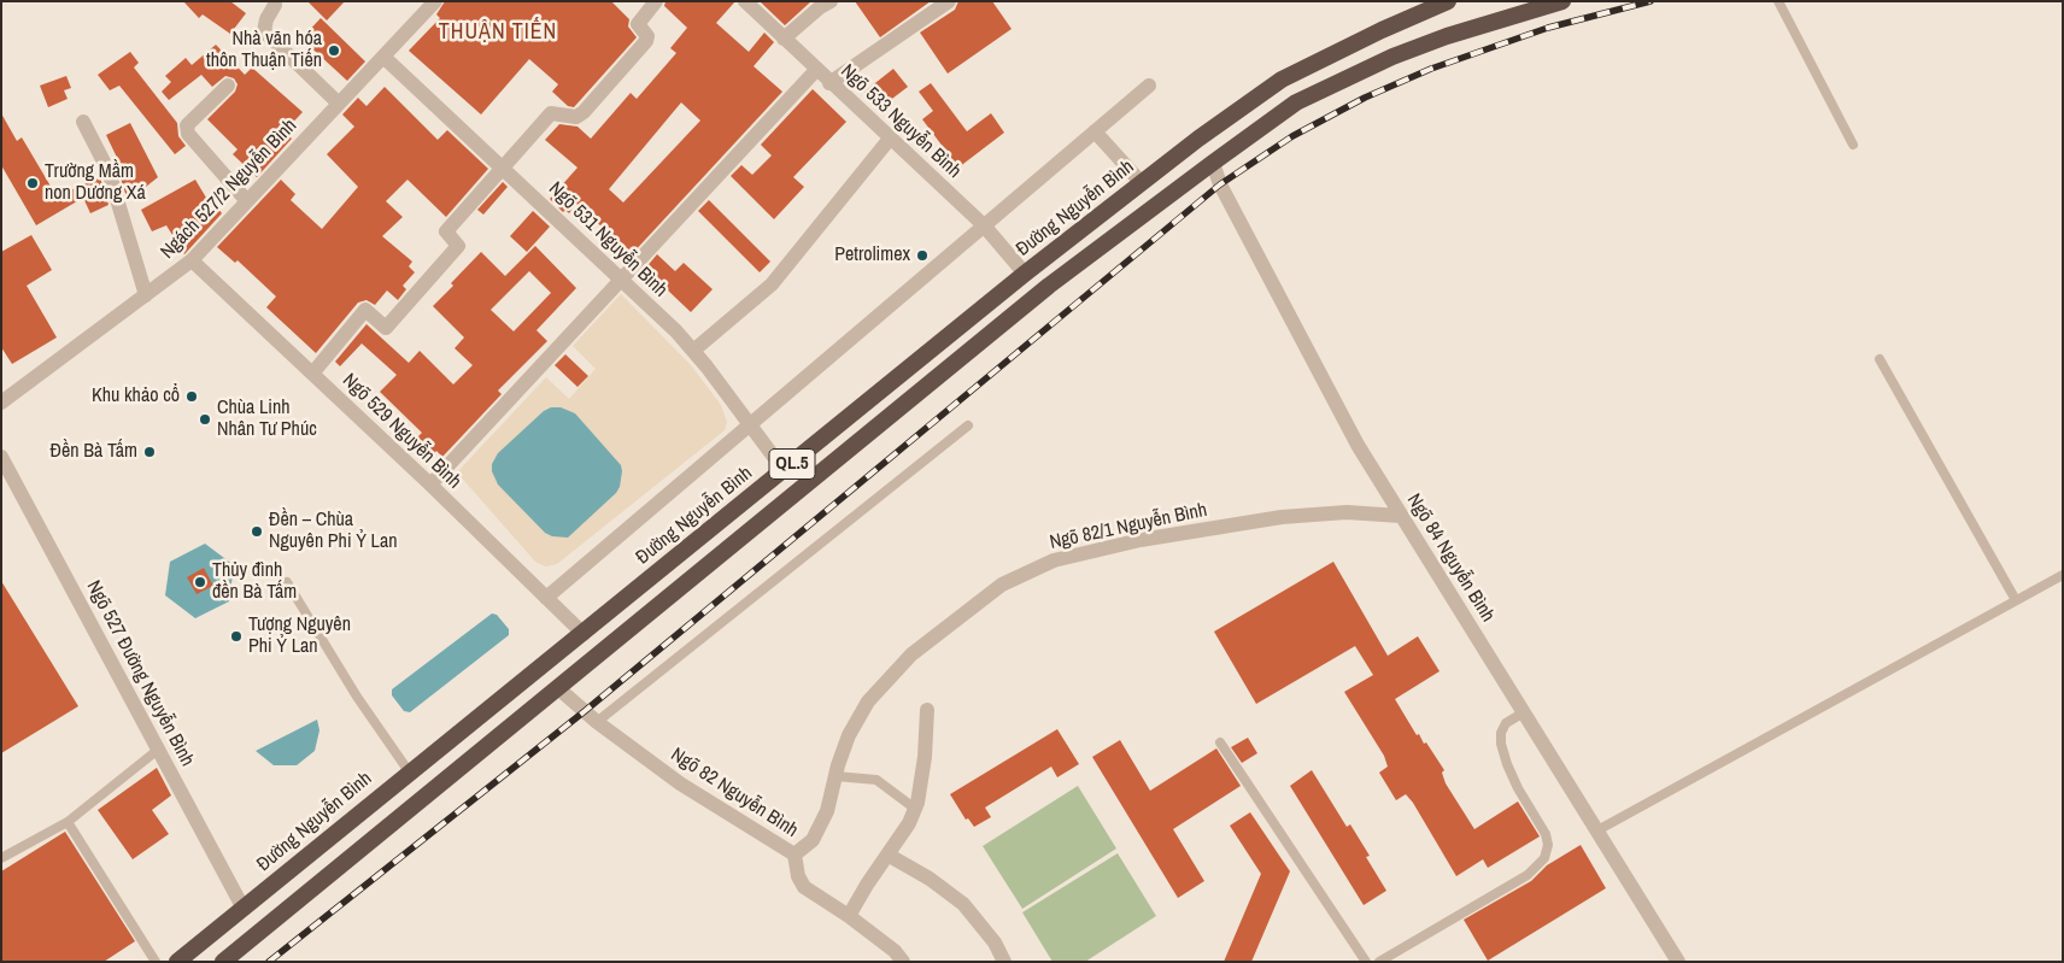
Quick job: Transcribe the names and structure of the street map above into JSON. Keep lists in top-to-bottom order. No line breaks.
{"streets":{"highway":["Đường Nguyễn Bình","QL.5"],"street":["Ngõ 533 Nguyễn Bình","Ngách 527/2 Nguyễn Bình","Ngõ 531 Nguyễn Bình","Ngõ 529 Nguyễn Bình","Ngõ 82/1 Nguyễn Bình","Ngõ 84 Nguyễn Bình","Ngõ 527 Đường Nguyễn Bình","Ngõ 82 Nguyễn Bình"]},"crossings":[["Ngõ 533 Nguyễn Bình","Đường Nguyễn Bình"],["Ngách 527/2 Nguyễn Bình","Ngõ 531 Nguyễn Bình"],["Ngách 527/2 Nguyễn Bình","Ngõ 529 Nguyễn Bình"],["Đường Nguyễn Bình","Ngõ 531 Nguyễn Bình"],["Đường Nguyễn Bình","Ngõ 529 Nguyễn Bình"],["Đường Nguyễn Bình","Ngõ 527 Đường Nguyễn Bình"],["QL.5","Ngõ 84 Nguyễn Bình"],["QL.5","Ngõ 82 Nguyễn Bình"],["Ngõ 82/1 Nguyễn Bình","Ngõ 84 Nguyễn Bình"],["Ngõ 82/1 Nguyễn Bình","Ngõ 82 Nguyễn Bình"]],"districts":["THUẬN TIẾN"],"places":["Nhà văn hóa thôn Thuận Tiến","Trường Mầm non Dương Xá","Petrolimex","Khu khảo cổ","Chùa Linh Nhân Tư Phúc","Đền Bà Tấm","Đền – Chùa Nguyên Phi Ỷ Lan","Thủy đình đền Bà Tấm","Tượng Nguyên Phi Ỷ Lan"]}
